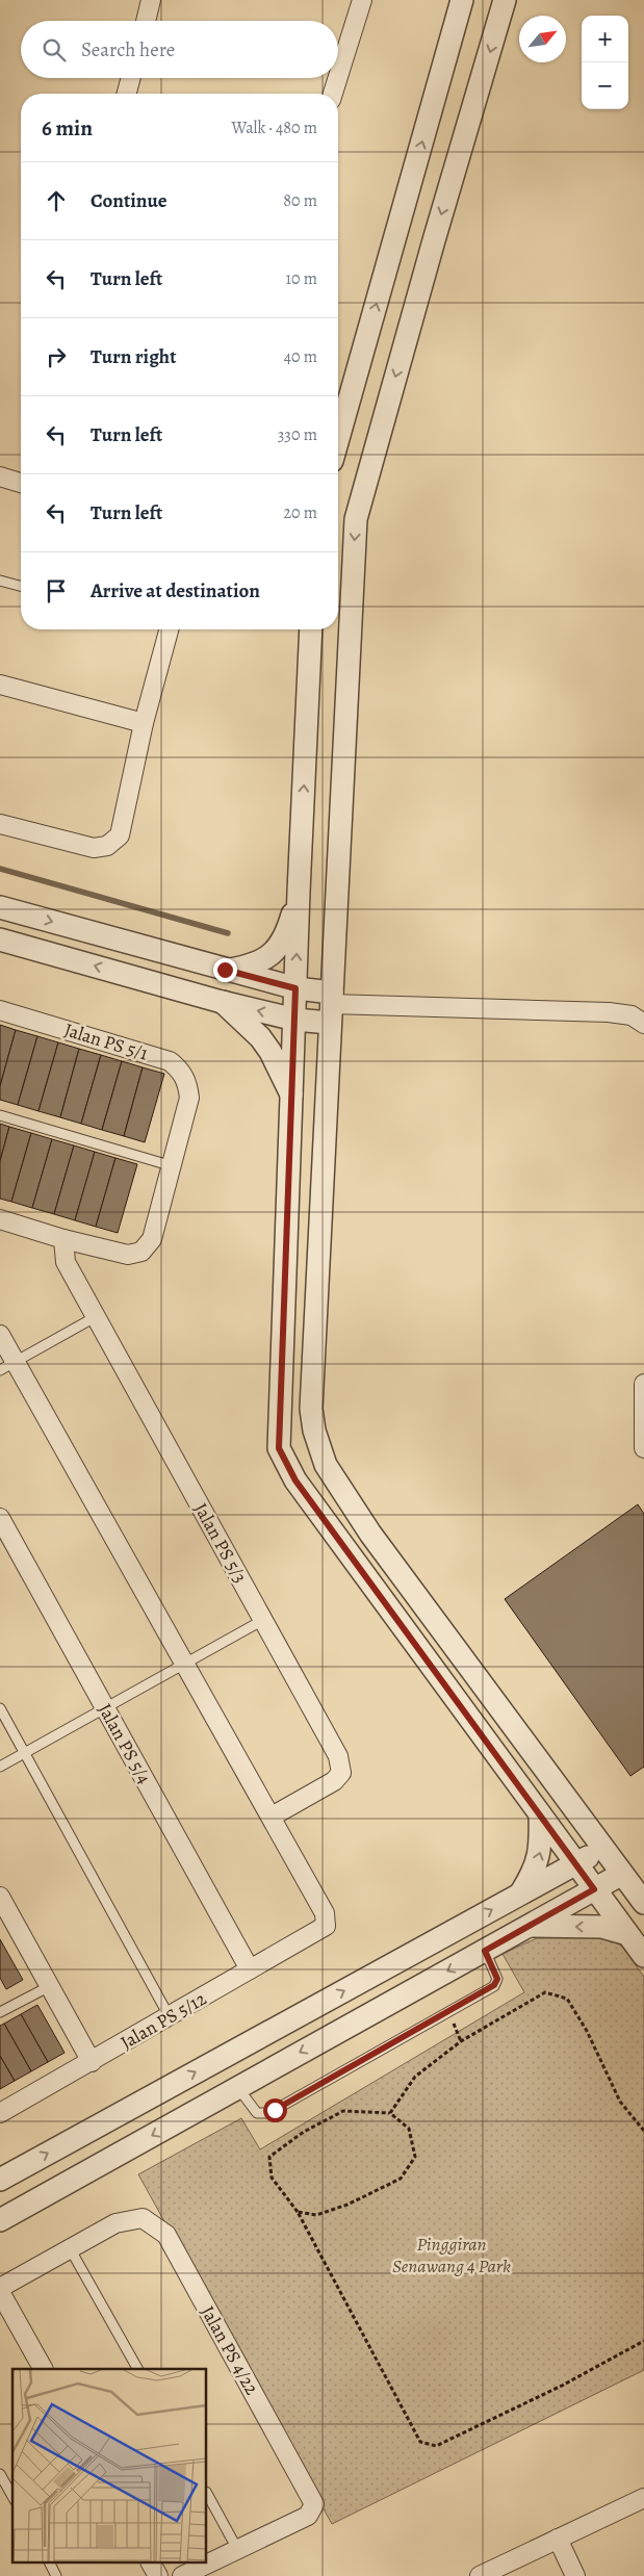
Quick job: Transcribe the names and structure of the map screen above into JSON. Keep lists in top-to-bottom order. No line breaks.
{"streets":{"street":["Jalan PS 5/1","Jalan PS 5/3","Jalan PS 5/4","Jalan PS 5/12","Jalan PS 4/22"]},"crossings":[["Jalan PS 5/3","Jalan PS 5/12"],["Jalan PS 5/4","Jalan PS 5/12"]],"parks":["Pinggiran Senawang 4 Park"],"north":"top right","page":{"map_buttons":["+","−"],"search":"Search here","heading":["6 min","Walk · 480 m"],"list":[["Continue","80 m"],["Turn left","10 m"],["Turn right","40 m"],["Turn left","330 m"],["Turn left","20 m"],"Arrive at destination"]}}
